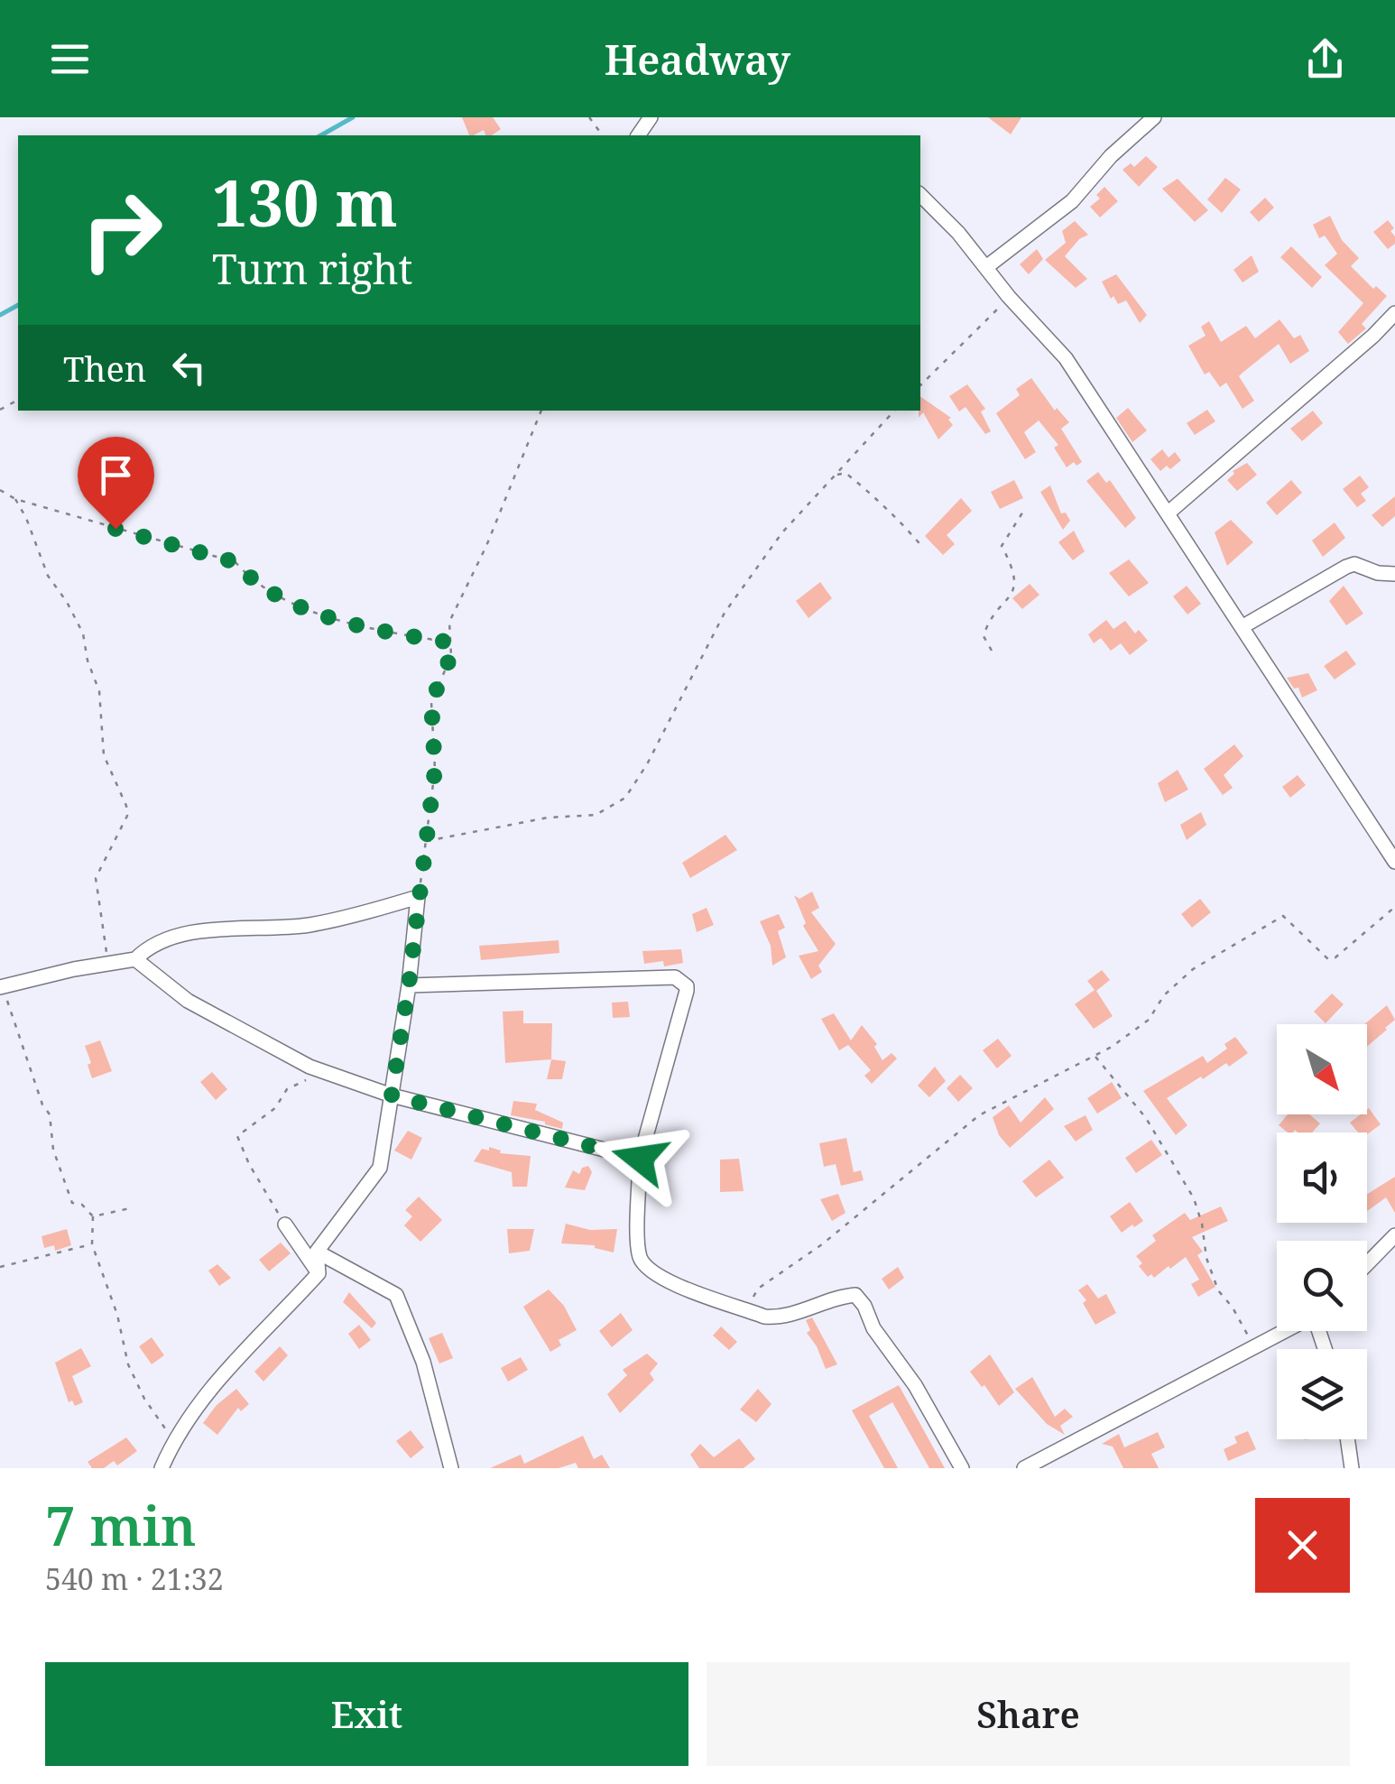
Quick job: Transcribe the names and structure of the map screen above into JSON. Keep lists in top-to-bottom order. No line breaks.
{"north":"bottom right","page":{"header":"Headway","turn":["130 m","Turn right"],"then":"Then","heading":["7 min","540 m · 21:32"],"buttons":["Exit","Share"]}}
